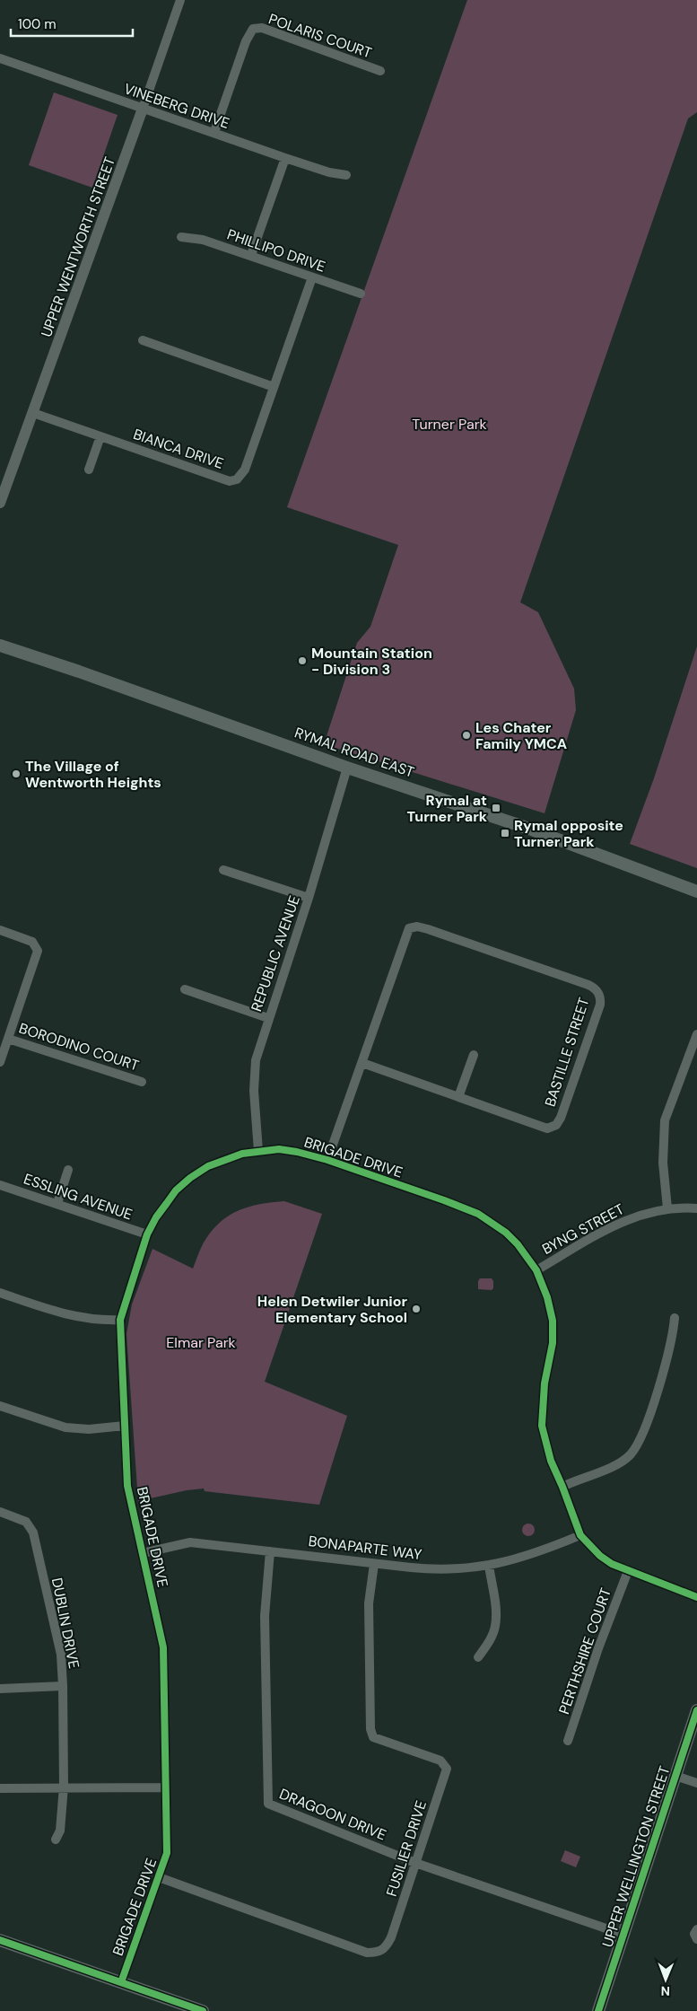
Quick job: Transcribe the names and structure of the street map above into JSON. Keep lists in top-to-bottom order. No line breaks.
{"streets":{"main road":["RYMAL ROAD EAST","UPPER WELLINGTON STREET"],"street":["POLARIS COURT","VINEBERG DRIVE","UPPER WENTWORTH STREET","PHILLIPO DRIVE","BIANCA DRIVE","REPUBLIC AVENUE","BORODINO COURT","BASTILLE STREET","BRIGADE DRIVE","ESSLING AVENUE","BYNG STREET","BONAPARTE WAY","DUBLIN DRIVE","PERTHSHIRE COURT","DRAGOON DRIVE","FUSILIER DRIVE"]},"crossings":[["POLARIS COURT","VINEBERG DRIVE"],["VINEBERG DRIVE","UPPER WENTWORTH STREET"],["UPPER WENTWORTH STREET","BIANCA DRIVE"],["PHILLIPO DRIVE","BIANCA DRIVE"],["RYMAL ROAD EAST","REPUBLIC AVENUE"],["REPUBLIC AVENUE","BRIGADE DRIVE"],["BASTILLE STREET","BRIGADE DRIVE"],["BRIGADE DRIVE","ESSLING AVENUE"],["BRIGADE DRIVE","BYNG STREET"],["BRIGADE DRIVE","BONAPARTE WAY"],["BRIGADE DRIVE","PERTHSHIRE COURT"],["BRIGADE DRIVE","FUSILIER DRIVE"],["BONAPARTE WAY","DRAGOON DRIVE"],["BONAPARTE WAY","FUSILIER DRIVE"],["DRAGOON DRIVE","FUSILIER DRIVE"],["DRAGOON DRIVE","UPPER WELLINGTON STREET"]],"parks":["Turner Park","Elmar Park"],"places":{"other":["Mountain Station - Division 3","Les Chater Family YMCA","The Village of Wentworth Heights","Helen Detwiler Junior Elementary School"],"transit":["Rymal at Turner Park","Rymal opposite Turner Park"]},"scale_bar":"100 m","north":"bottom"}
